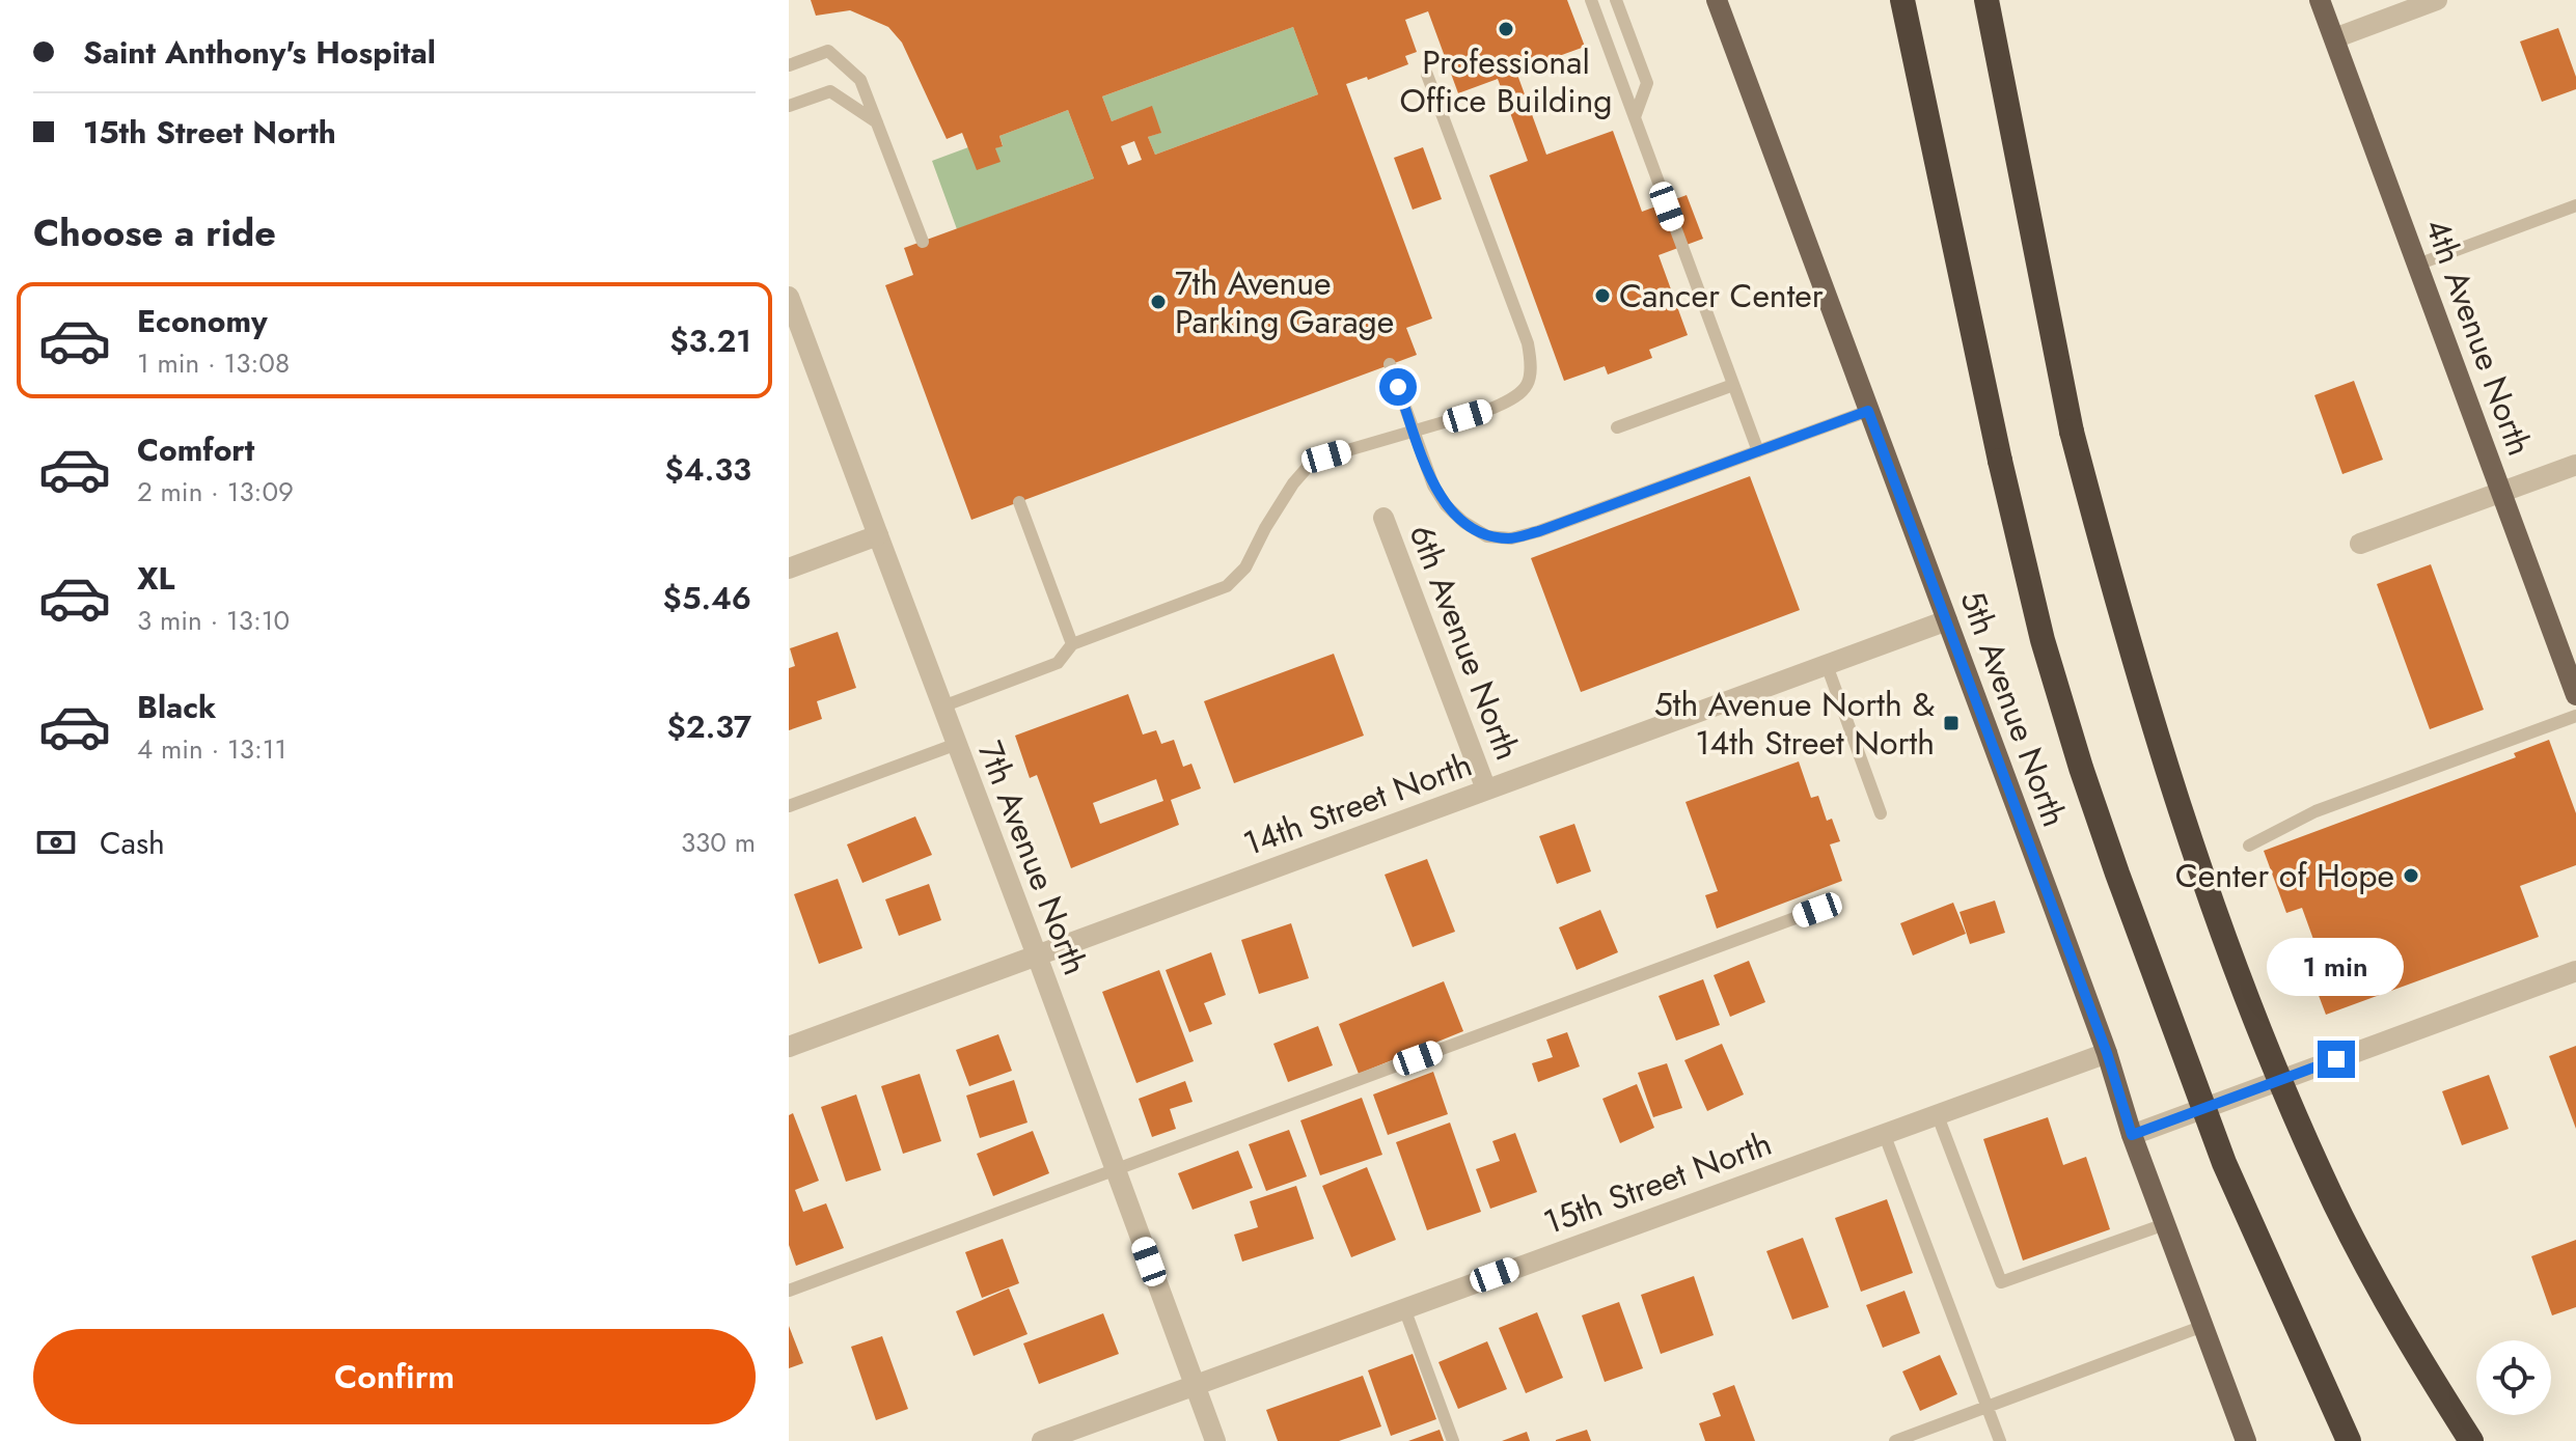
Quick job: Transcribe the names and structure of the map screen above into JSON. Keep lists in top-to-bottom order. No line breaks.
{"streets":{"main road":["4th Avenue North","5th Avenue North"],"street":["6th Avenue North","14th Street North","7th Avenue North","15th Street North"]},"crossings":[["6th Avenue North","14th Street North"],["5th Avenue North","14th Street North"],["5th Avenue North","15th Street North"],["14th Street North","7th Avenue North"],["7th Avenue North","15th Street North"]],"places":{"other":["Professional Office Building","Cancer Center","7th Avenue Parking Garage","Center of Hope"],"transit":["5th Avenue North & 14th Street North"]},"page":{"banner":["Saint Anthony's Hospital","15th Street North"],"heading":"Choose a ride","list":[{"name":"Economy","note":"1 min · 13:08","value":"$3.21"},{"name":"Comfort","note":"2 min · 13:09","value":"$4.33"},{"name":"XL","note":"3 min · 13:10","value":"$5.46"},{"name":"Black","note":"4 min · 13:11","value":"$2.37"}],"pay":["Cash","330 m"],"bubble":"1 min","buttons":"Confirm"}}
